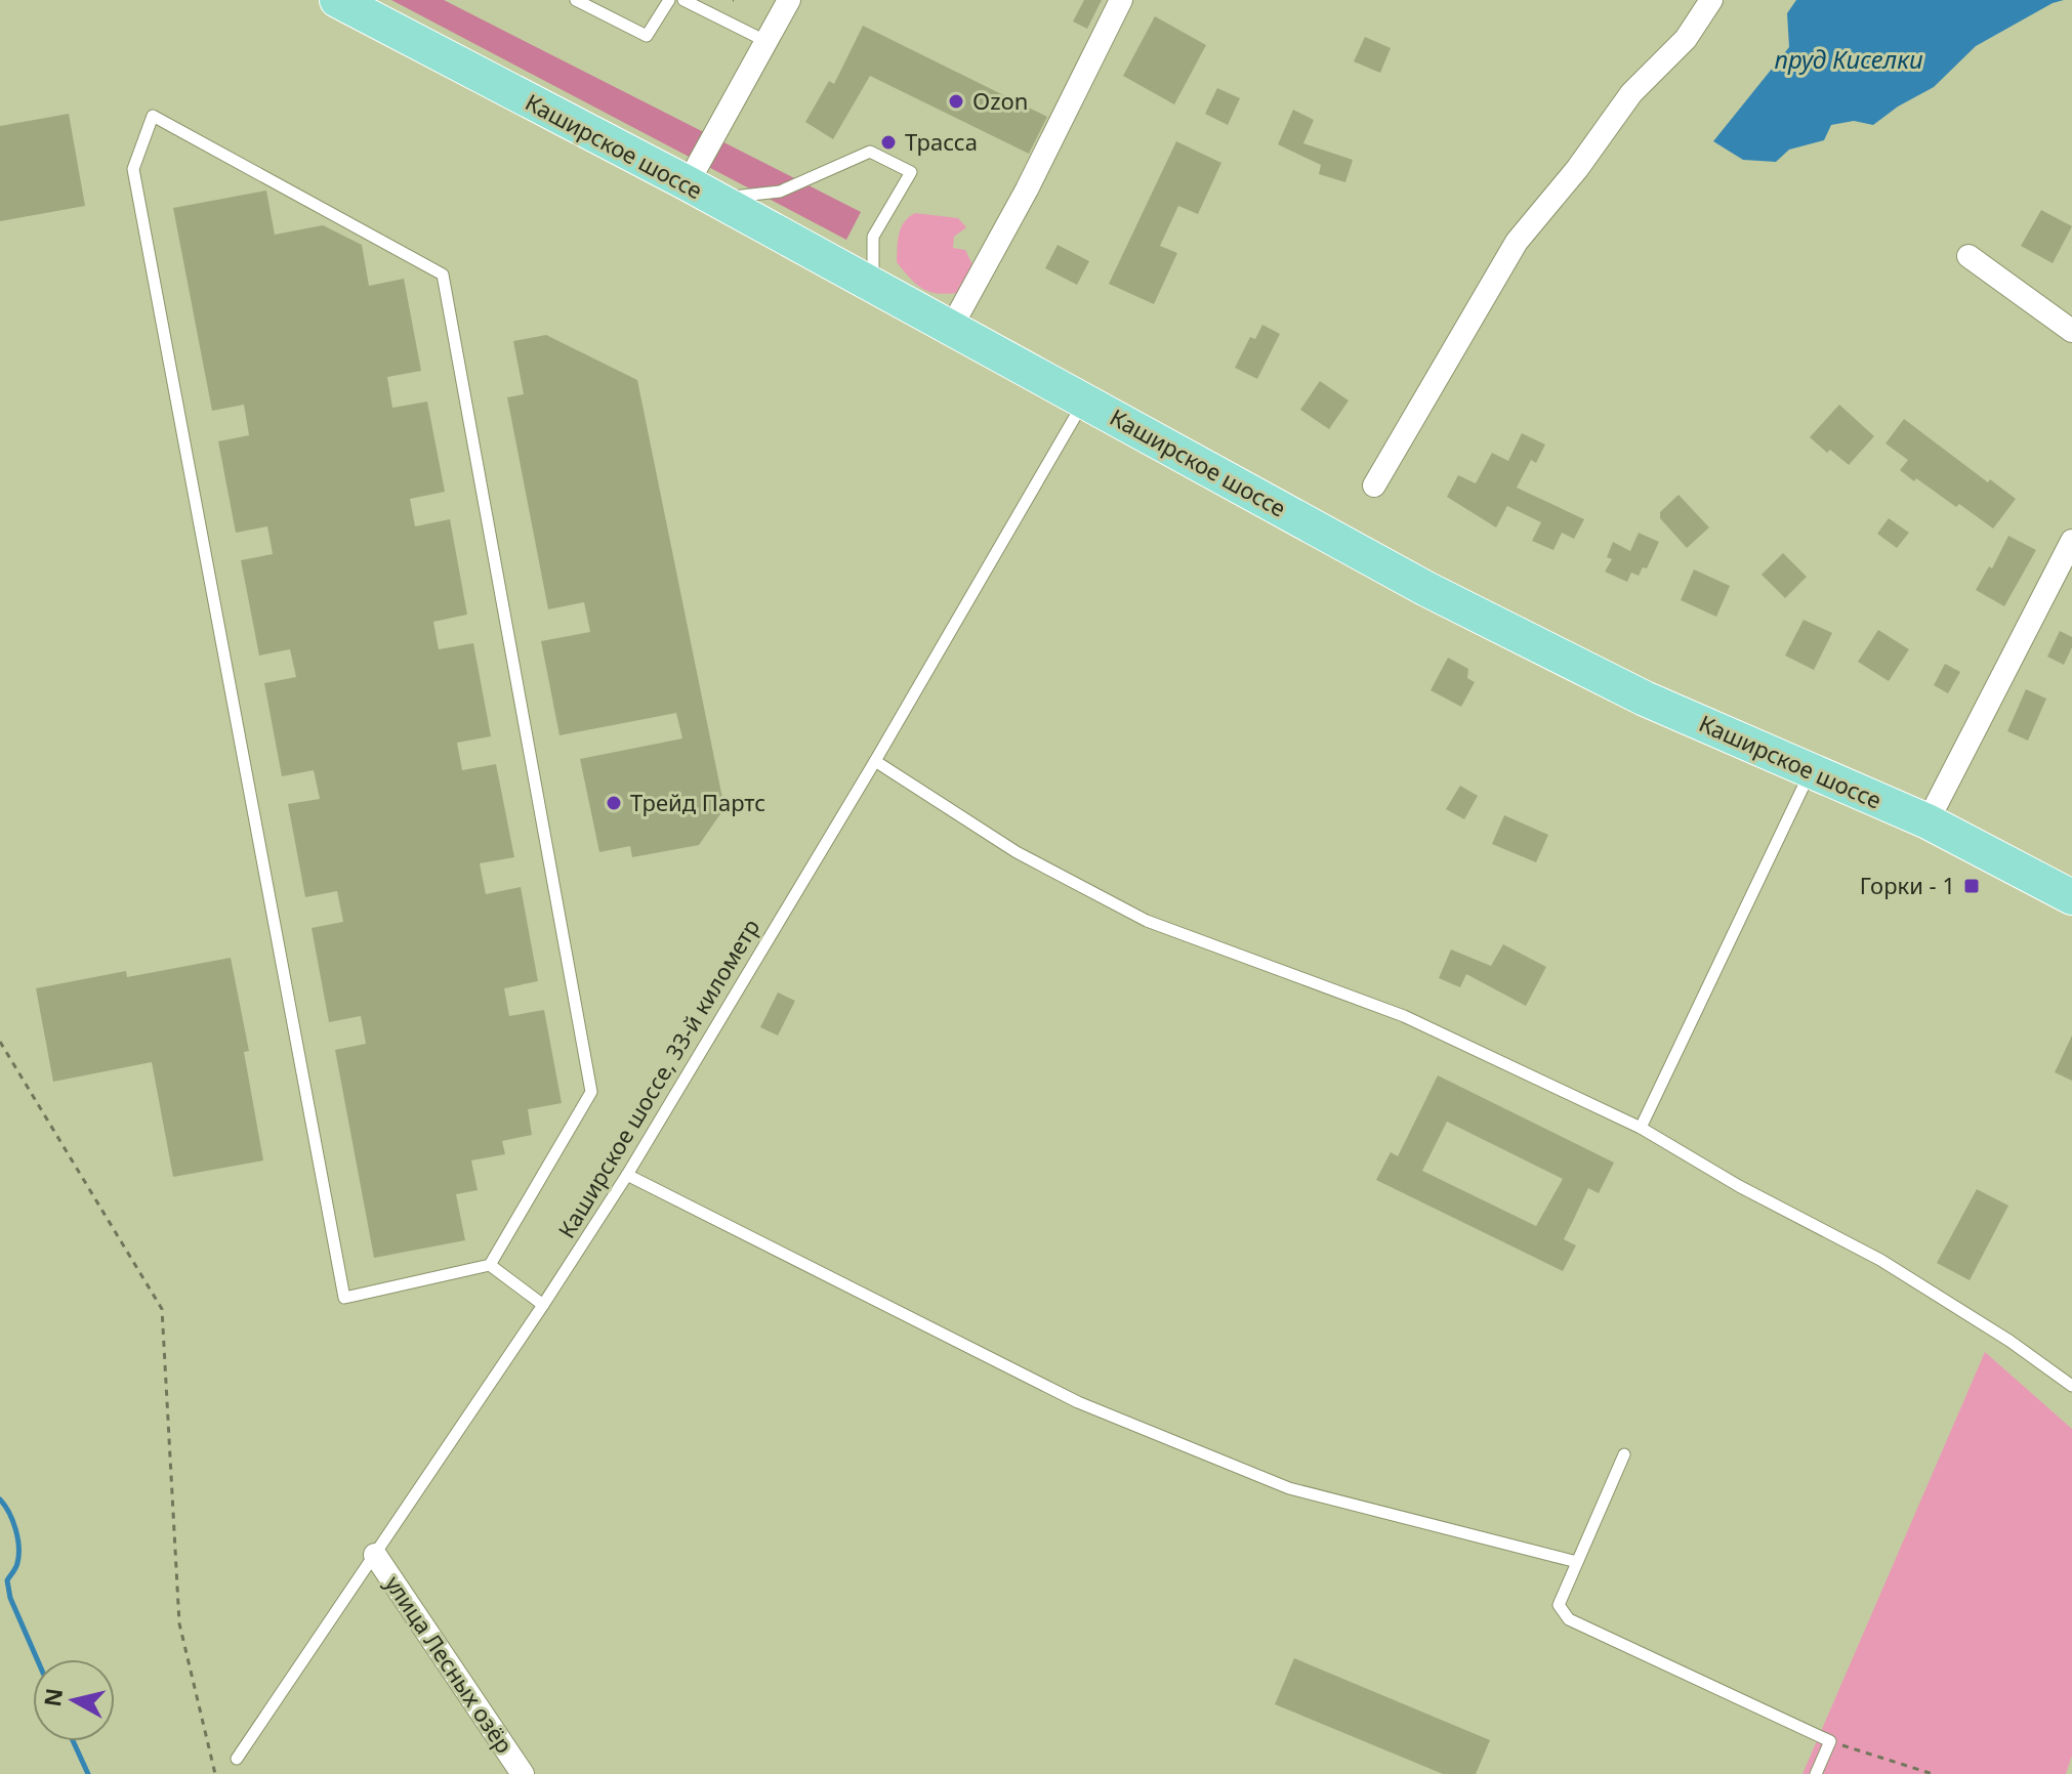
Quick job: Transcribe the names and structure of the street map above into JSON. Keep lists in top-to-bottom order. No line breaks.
{"streets":{"main road":["Каширское шоссе"],"street":["улица Лесных озёр"],"lane":["Каширское шоссе, 33-й километр"]},"crossings":[["Каширское шоссе","Каширское шоссе, 33-й километр"],["Каширское шоссе, 33-й километр","улица Лесных озёр"]],"water":["пруд Киселки"],"places":{"other":["Ozon","Трасса","Трейд Партс"],"transit":["Горки - 1"]},"north":"left"}
